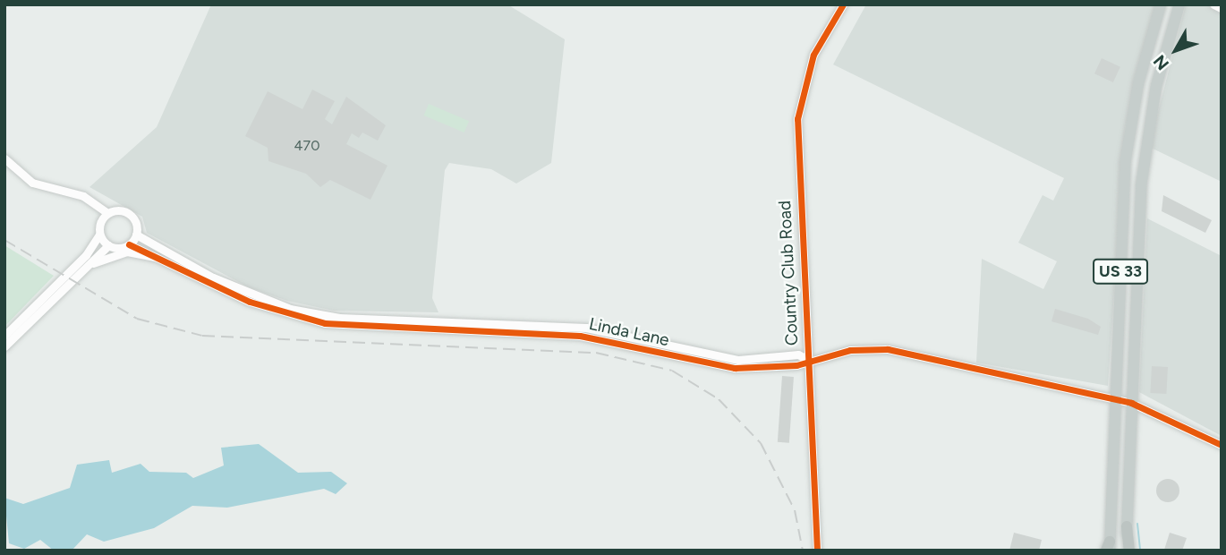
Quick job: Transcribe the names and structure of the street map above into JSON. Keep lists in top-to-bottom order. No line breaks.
{"streets":{"highway":["US 33"],"street":["Country Club Road","Linda Lane"]},"crossings":[["US 33","Linda Lane"],["Country Club Road","Linda Lane"]],"house_numbers":["470"],"north":"bottom left"}
